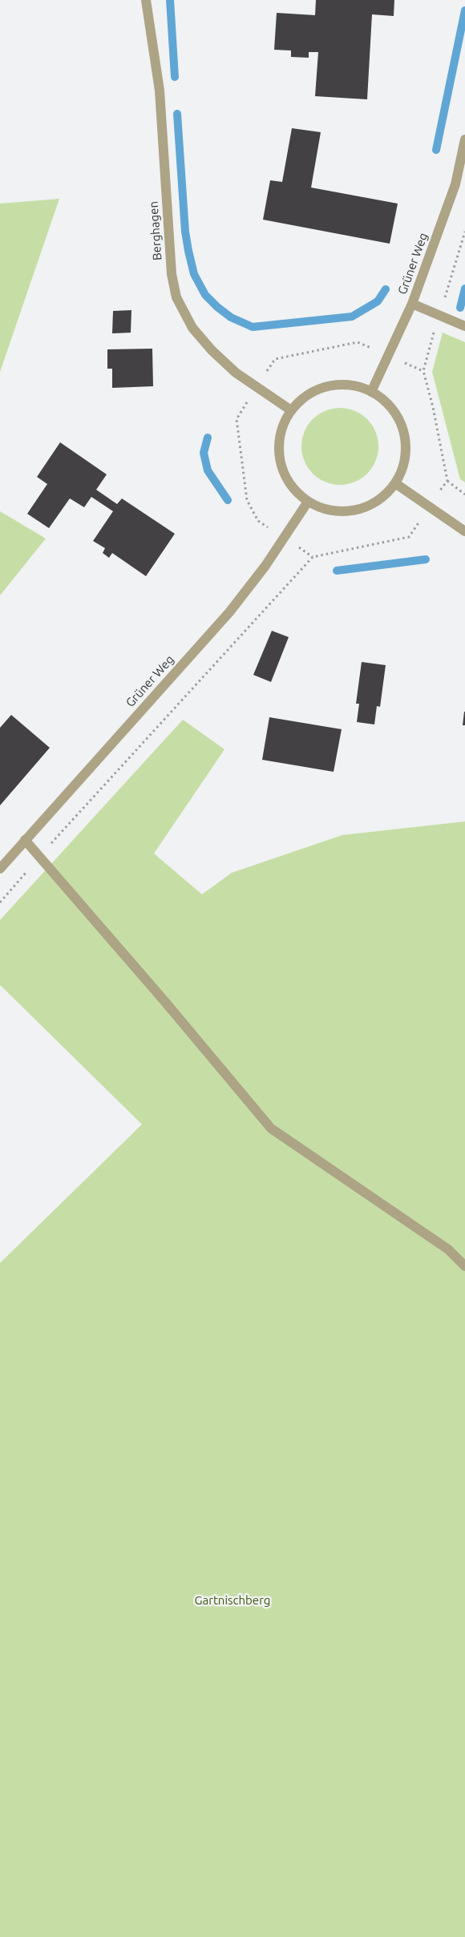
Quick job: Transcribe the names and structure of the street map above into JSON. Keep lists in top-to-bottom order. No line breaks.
{"streets":{"street":["Berghagen","Grüner Weg"]},"crossings":[["Berghagen","Grüner Weg"]],"parks":["Gartnischberg"]}
